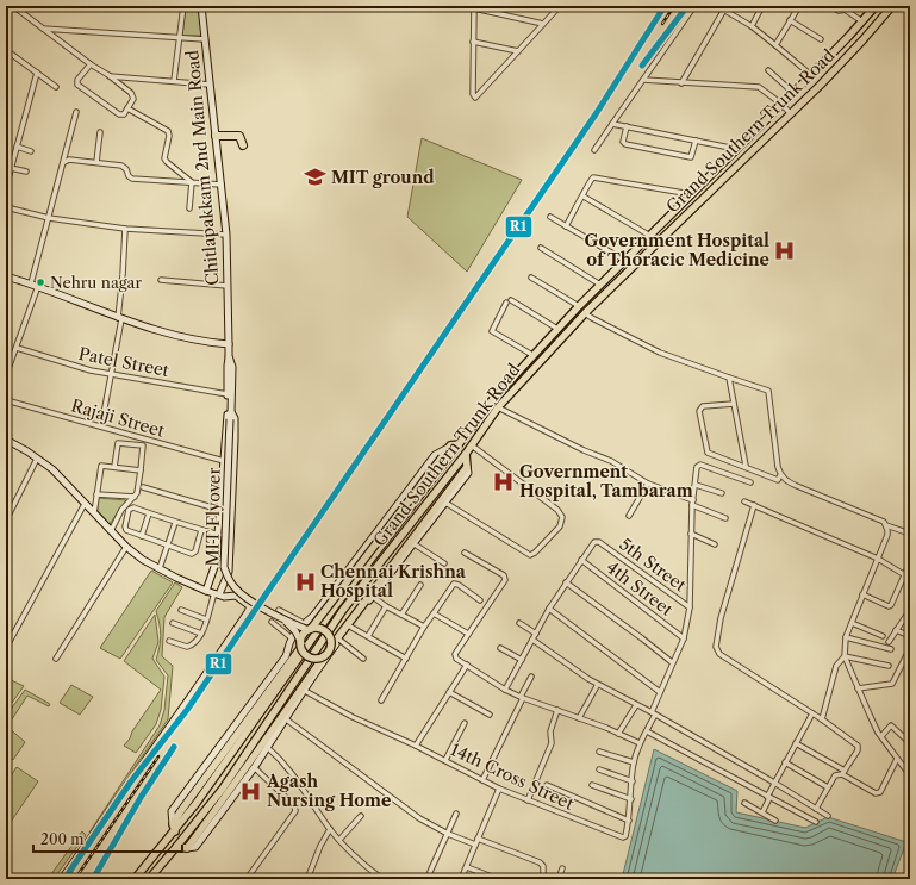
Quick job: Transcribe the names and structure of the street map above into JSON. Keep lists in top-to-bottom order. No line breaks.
{"streets":{"main road":["Grand Southern Trunk Road"],"street":["Chitlapakkam 2nd Main Road","Patel Street","Rajaji Street","MIT Flyover","5th Street","4th Street","14th Cross Street"]},"crossings":[["5th Street","4th Street"],["5th Street","14th Cross Street"],["4th Street","14th Cross Street"]],"places":{"school or university":["MIT ground"],"hospital":["Government Hospital of Thoracic Medicine","Government Hospital, Tambaram","Chennai Krishna Hospital","Agash Nursing Home"],"other":["Nehru nagar"]},"lines":["transit line R1"],"scale_bar":"200 m"}
